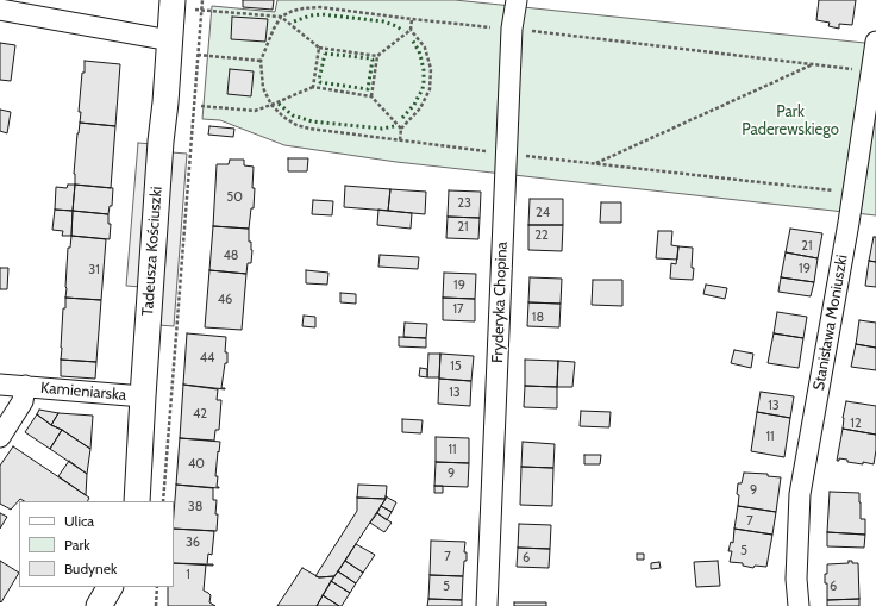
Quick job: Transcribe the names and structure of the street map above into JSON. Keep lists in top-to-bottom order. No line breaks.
{"streets":{"street":["Tadeusza Kościuszki","Fryderyka Chopina","Stanisława Moniuszki","Kamieniarska"]},"crossings":[["Tadeusza Kościuszki","Kamieniarska"]],"parks":["Park Paderewskiego"],"house_numbers":["50","23","24","21","22","21","48","19","31","19","46","17","18","44","15","13","13","42","12","11","11","40","9","9","38","7","36","5","7","6","1","5","6"],"legend":["Ulica","Park","Budynek"]}
